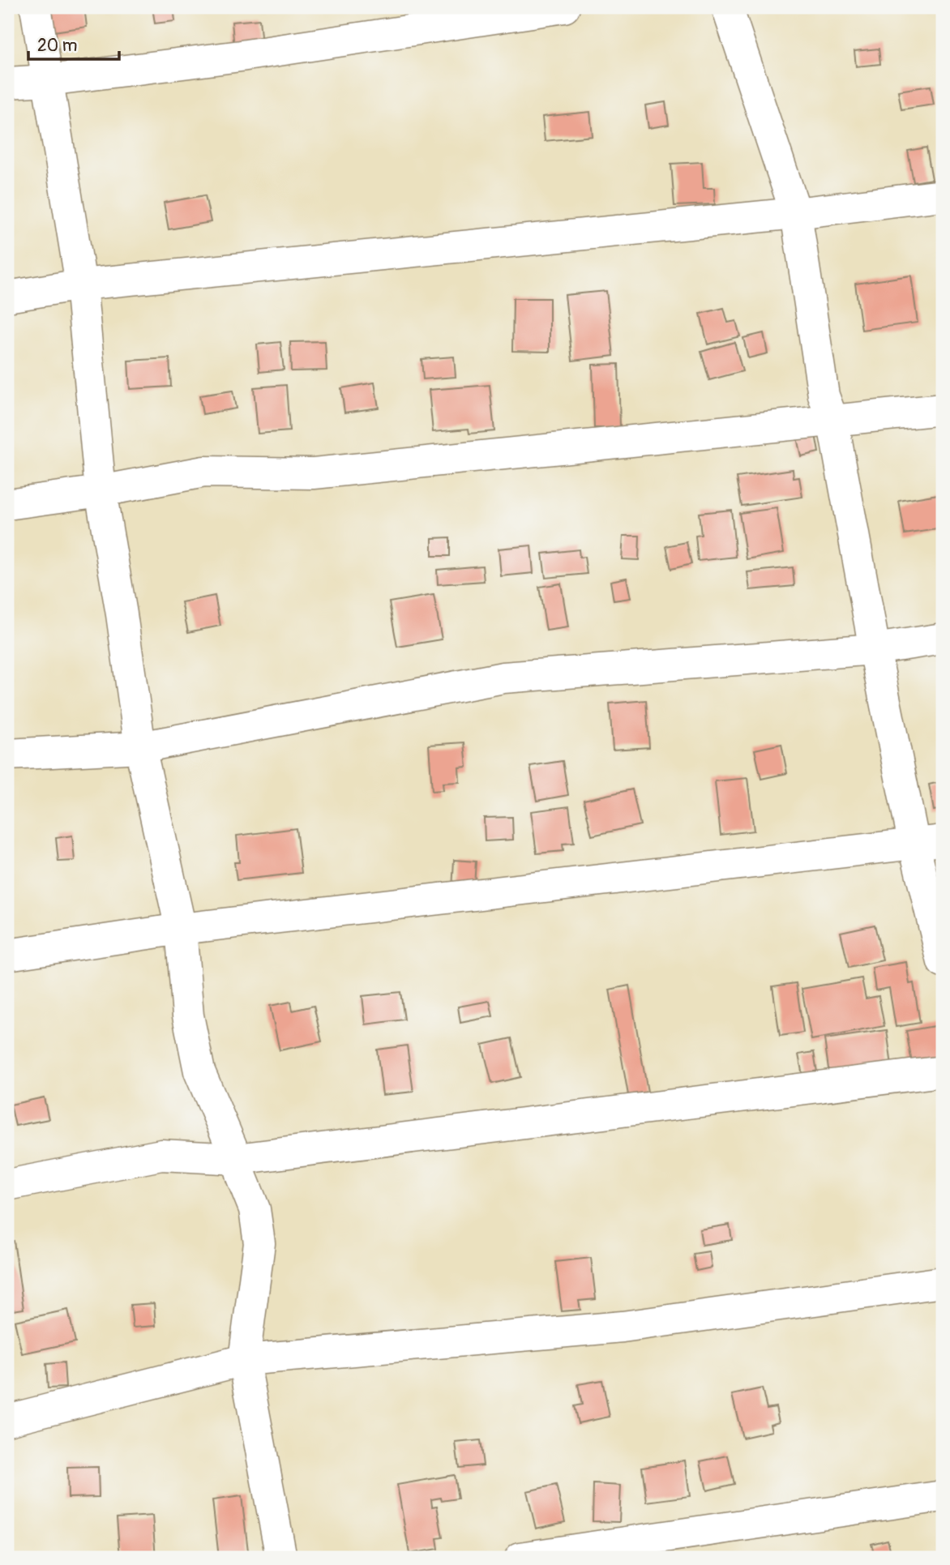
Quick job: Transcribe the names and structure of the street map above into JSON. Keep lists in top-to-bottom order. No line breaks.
{"scale_bar":"20 m"}
